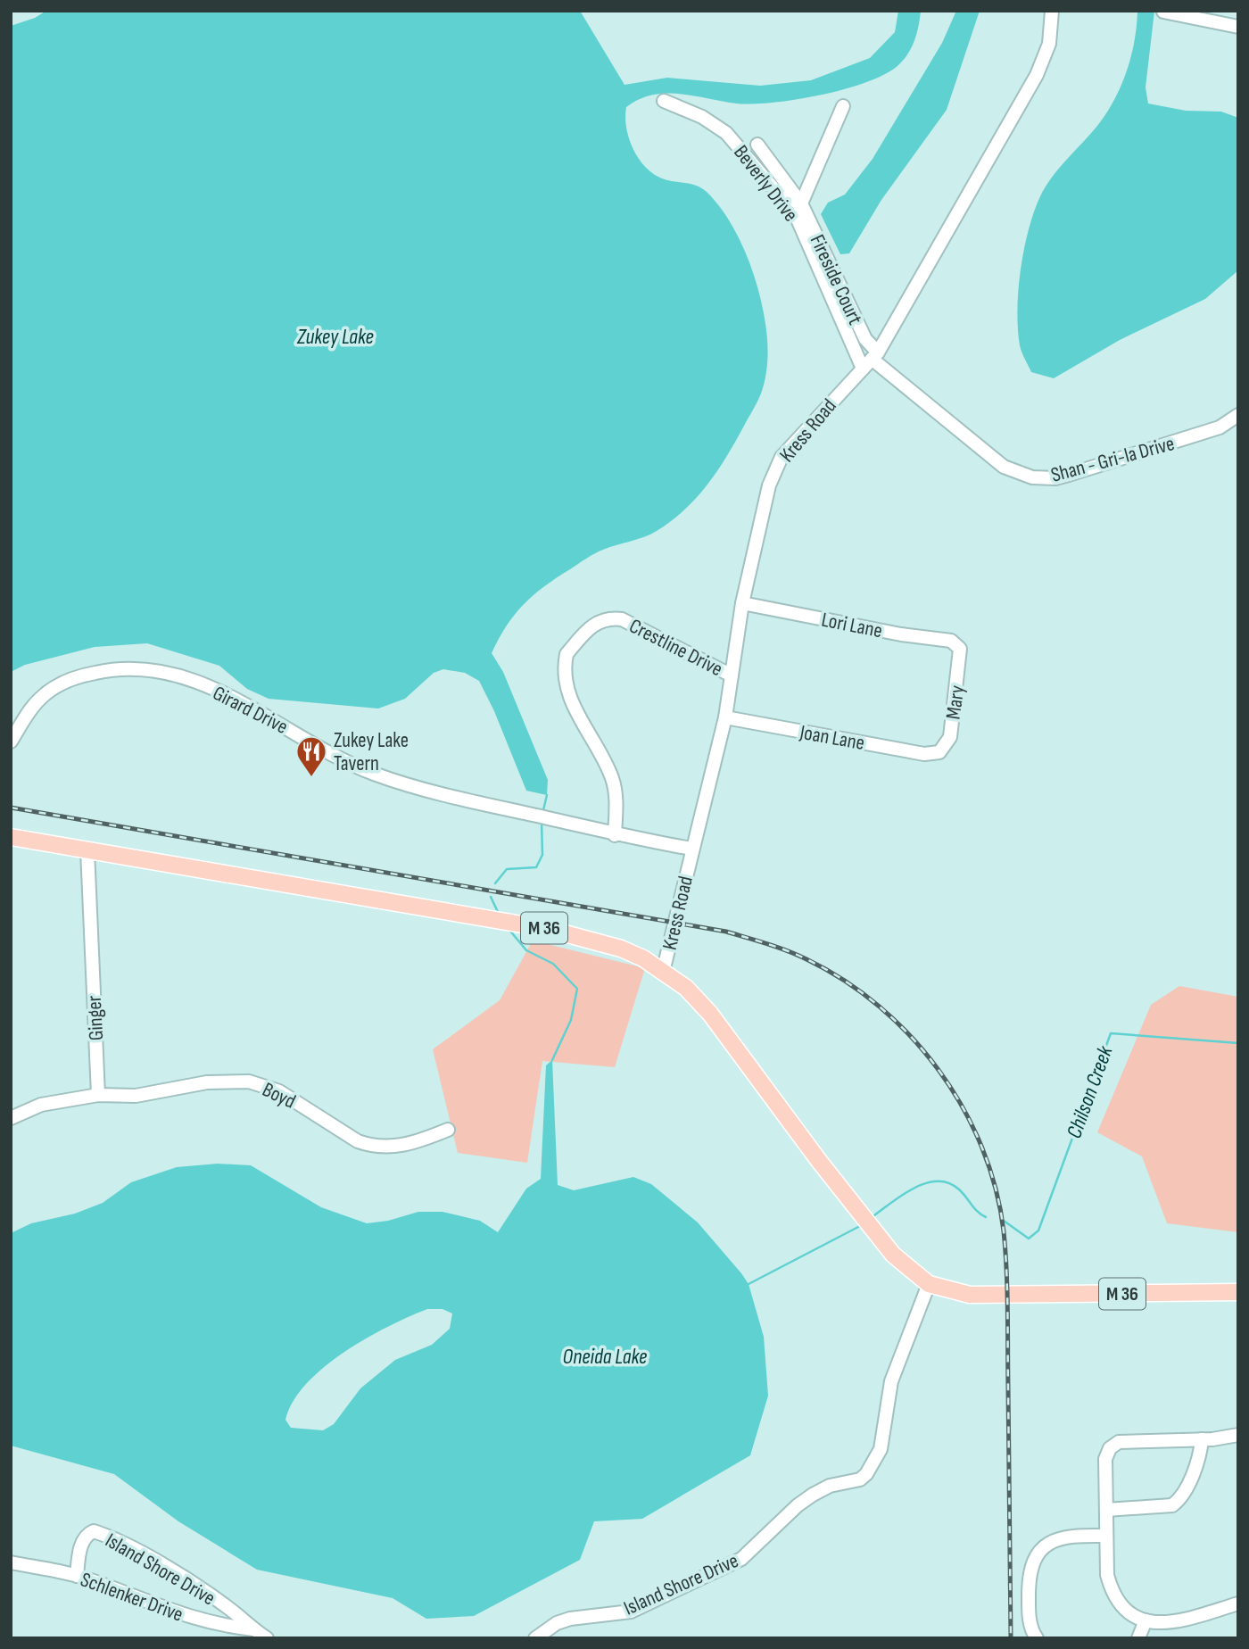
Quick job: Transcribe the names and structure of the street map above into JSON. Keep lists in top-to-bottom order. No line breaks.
{"streets":{"main road":["M 36"],"street":["Beverly Drive","Fireside Court","Kress Road","Shan - Gri-la Drive","Lori Lane","Crestline Drive","Mary","Girard Drive","Joan Lane","Ginger","Boyd","Island Shore Drive","Schlenker Drive"]},"crossings":[["Beverly Drive","Fireside Court"],["Beverly Drive","Kress Road"],["Beverly Drive","Shan - Gri-la Drive"],["Fireside Court","Kress Road"],["Fireside Court","Shan - Gri-la Drive"],["Kress Road","Shan - Gri-la Drive"],["Kress Road","Lori Lane"],["Kress Road","Crestline Drive"],["Kress Road","Girard Drive"],["Kress Road","Joan Lane"],["Kress Road","M 36"],["Lori Lane","Mary"],["Crestline Drive","Girard Drive"],["Mary","Joan Lane"],["M 36","Ginger"],["M 36","Island Shore Drive"],["Ginger","Boyd"],["Island Shore Drive","Schlenker Drive"]],"water":["Zukey Lake","Chilson Creek","Oneida Lake"],"places":{"restaurant":["Zukey Lake Tavern"]}}
